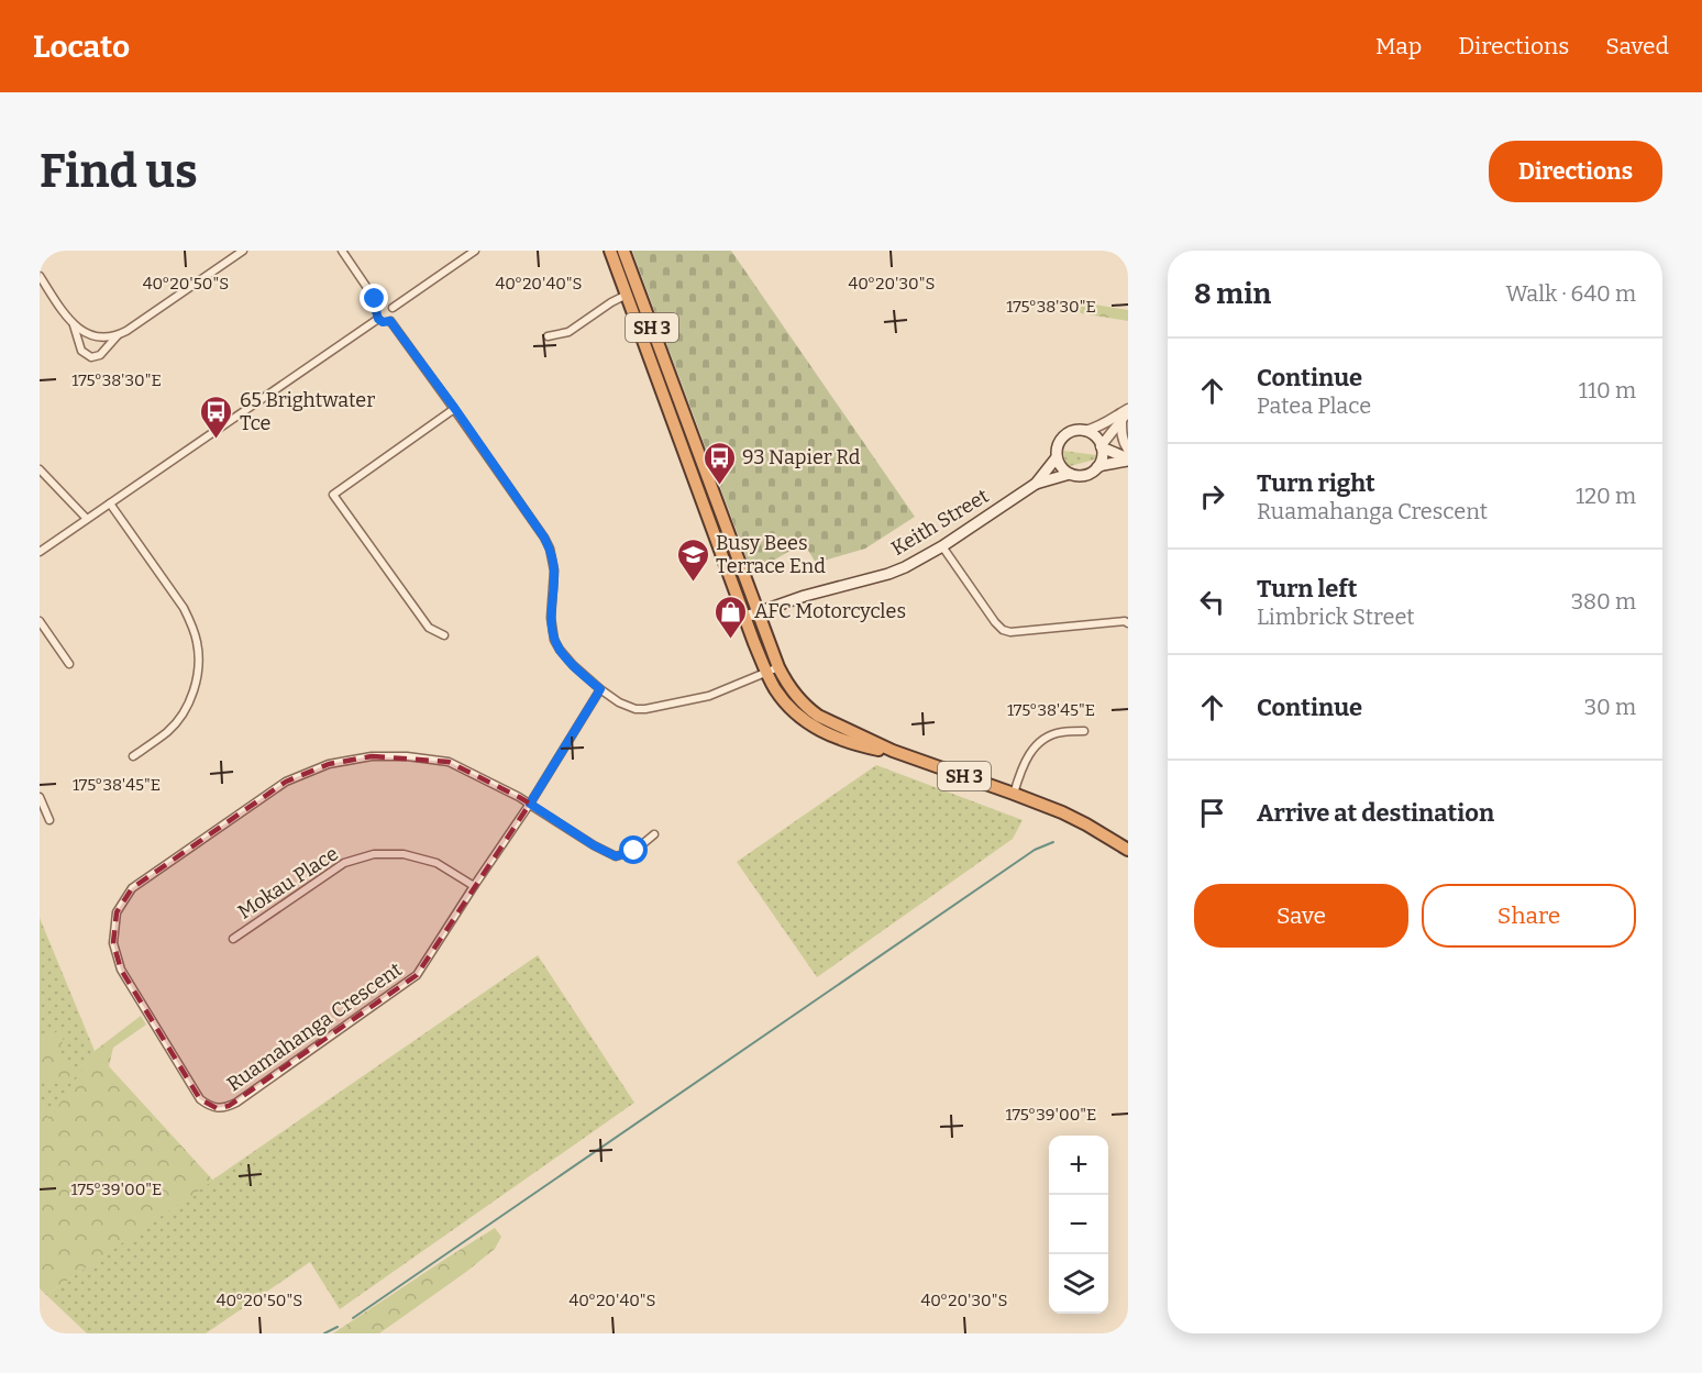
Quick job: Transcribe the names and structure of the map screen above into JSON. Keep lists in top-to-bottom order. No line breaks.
{"streets":{"highway":["SH 3"],"main road":["Keith Street"],"street":["Mokau Place","Ruamahanga Crescent"]},"crossings":[["SH 3","Keith Street"],["Mokau Place","Ruamahanga Crescent"]],"places":{"bus stop":["65 Brightwater Tce","93 Napier Rd"],"school or university":["Busy Bees Terrace End"],"shop":["AFC Motorcycles"]},"page":{"header":"Locato","nav":["Map","Directions","Saved"],"buttons":["Directions",["Save","Share"]],"title":"Find us","heading":["8 min","Walk · 640 m"],"list":[["Continue","Patea Place","110 m"],["Turn right","Ruamahanga Crescent","120 m"],["Turn left","Limbrick Street","380 m"],["Continue","30 m"],"Arrive at destination"],"map_buttons":["+","−"]},"coordinates":["40°20'50\"S","40°20'40\"S","40°20'30\"S","175°38'30\"E","175°38'45\"E","175°39'00\"E"]}
